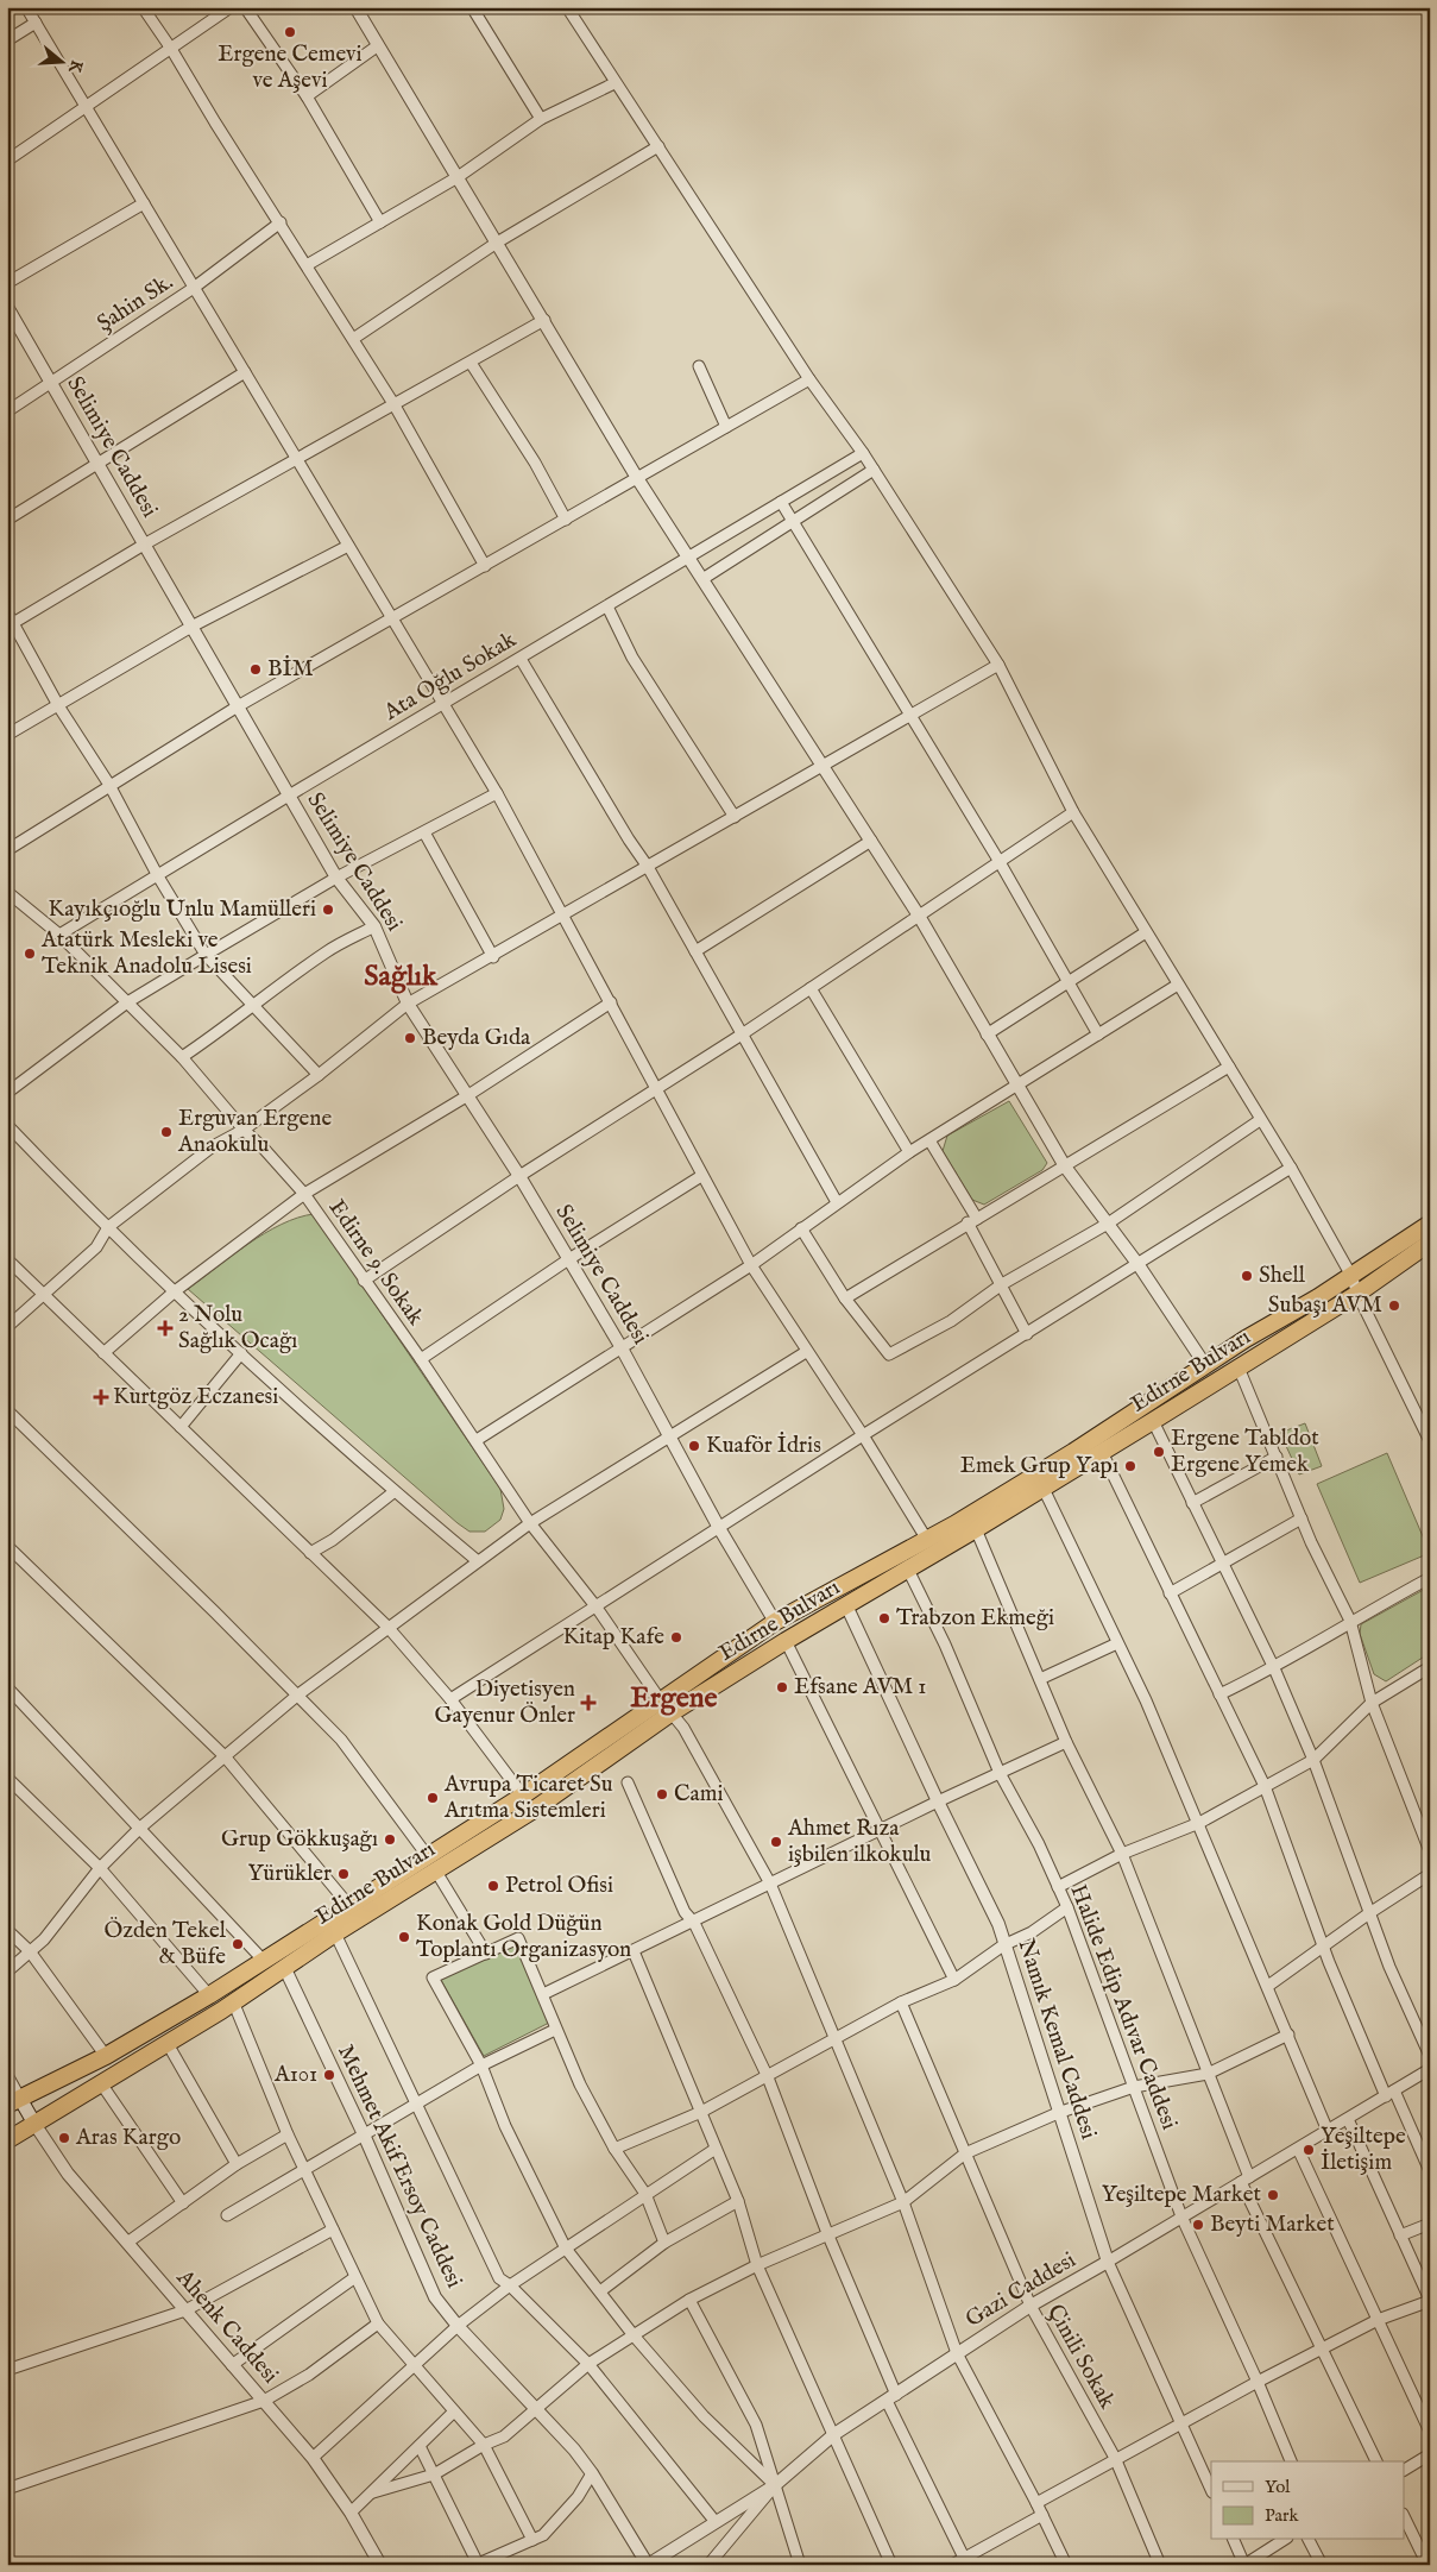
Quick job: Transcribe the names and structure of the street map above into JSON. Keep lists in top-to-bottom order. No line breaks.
{"streets":{"highway":["Edirne Bulvarı"],"street":["Şahin Sk.","Selimiye Caddesi","Ata Oğlu Sokak","Edirne 9. Sokak","Halide Edip Adıvar Caddesi","Namık Kemal Caddesi","Mehmet Akif Ersoy Caddesi","Gazi Caddesi","Ahenk Caddesi","Çinili Sokak"]},"crossings":[["Şahin Sk.","Selimiye Caddesi"],["Selimiye Caddesi","Ata Oğlu Sokak"],["Selimiye Caddesi","Edirne Bulvarı"],["Ata Oğlu Sokak","Edirne 9. Sokak"],["Edirne 9. Sokak","Edirne Bulvarı"],["Edirne 9. Sokak","Gazi Caddesi"],["Edirne Bulvarı","Halide Edip Adıvar Caddesi"],["Edirne Bulvarı","Namık Kemal Caddesi"],["Edirne Bulvarı","Mehmet Akif Ersoy Caddesi"],["Edirne Bulvarı","Ahenk Caddesi"],["Halide Edip Adıvar Caddesi","Gazi Caddesi"],["Namık Kemal Caddesi","Gazi Caddesi"],["Mehmet Akif Ersoy Caddesi","Gazi Caddesi"],["Gazi Caddesi","Çinili Sokak"]],"districts":["Sağlık","Ergene"],"places":{"other":["Ergene Cemevi ve Aşevi","BİM","Kayıkçıoğlu Unlu Mamülleri","Atatürk Mesleki ve Teknik Anadolu Lisesi","Beyda Gıda","Erguvan Ergene Anaokulu","Shell","Subaşı AVM","Kuaför İdris","Ergene Tabldot Ergene Yemek","Emek Grup Yapı","Trabzon Ekmeği","Kitap Kafe","Efsane AVM 1","Cami","Avrupa Ticaret Su Arıtma Sistemleri","Grup Gökkuşağı","Ahmet Rıza işbilen ilkokulu","Yürükler","Petrol Ofisi","Konak Gold Düğün Toplantı Organizasyon","Özden Tekel & Büfe","A101","Aras Kargo","Yeşiltepe İletişim","Yeşiltepe Market","Beyti Market"],"health":["2 Nolu Sağlık Ocağı","Kurtgöz Eczanesi","Diyetisyen Gayenur Önler"]},"legend":["Yol","Park"],"north":"right"}
